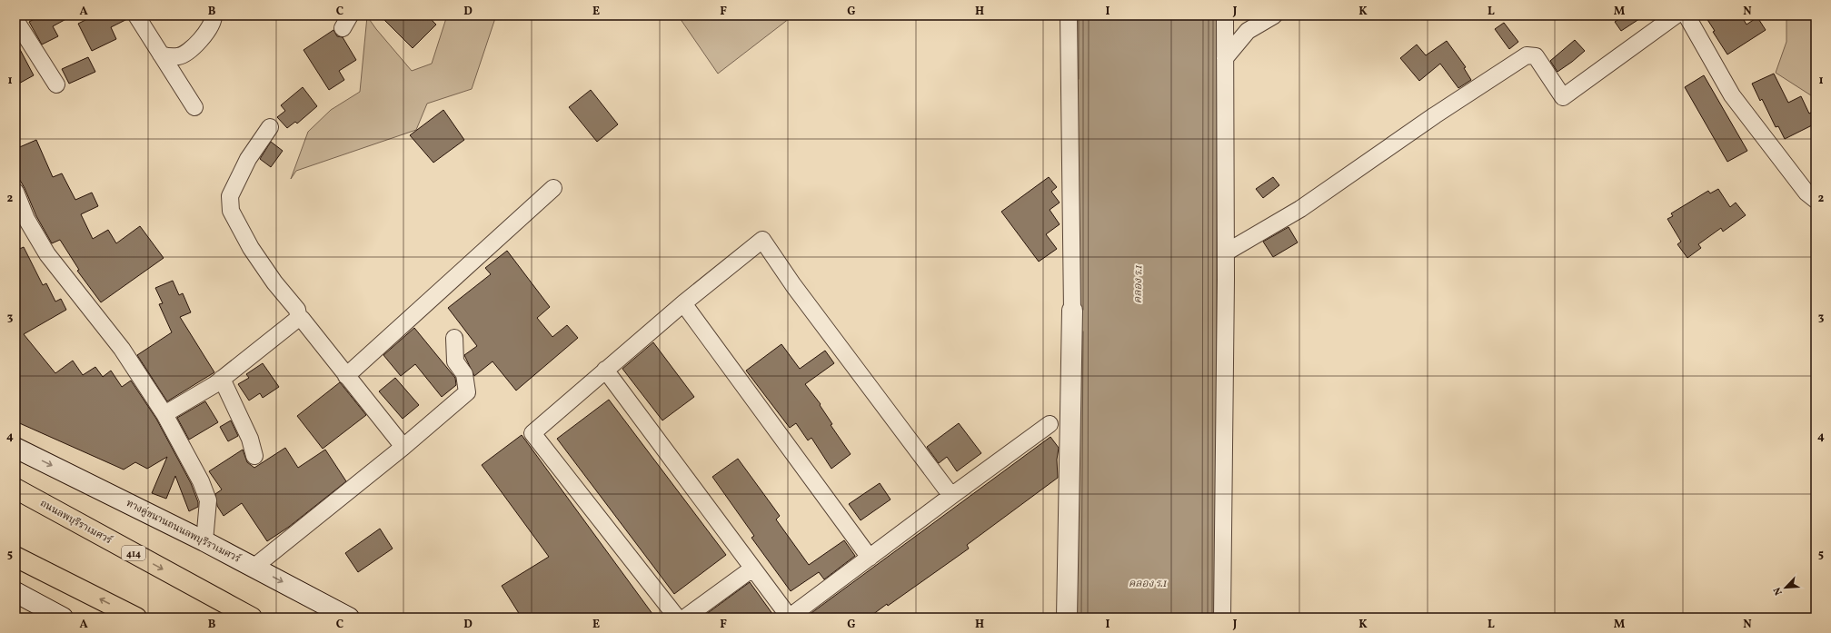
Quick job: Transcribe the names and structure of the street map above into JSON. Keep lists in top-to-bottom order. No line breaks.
{"streets":{"main road":["ถนนลพบุรีราเมศวร์","ทางคู่ขนานถนนลพบุรีราเมศวร์","414"]},"water":["คลอง ร.1"],"north":"bottom left","grid":{"columns":["A","B","C","D","E","F","G","H","I","J","K","L","M","N"],"rows":["1","2","3","4","5"]}}
